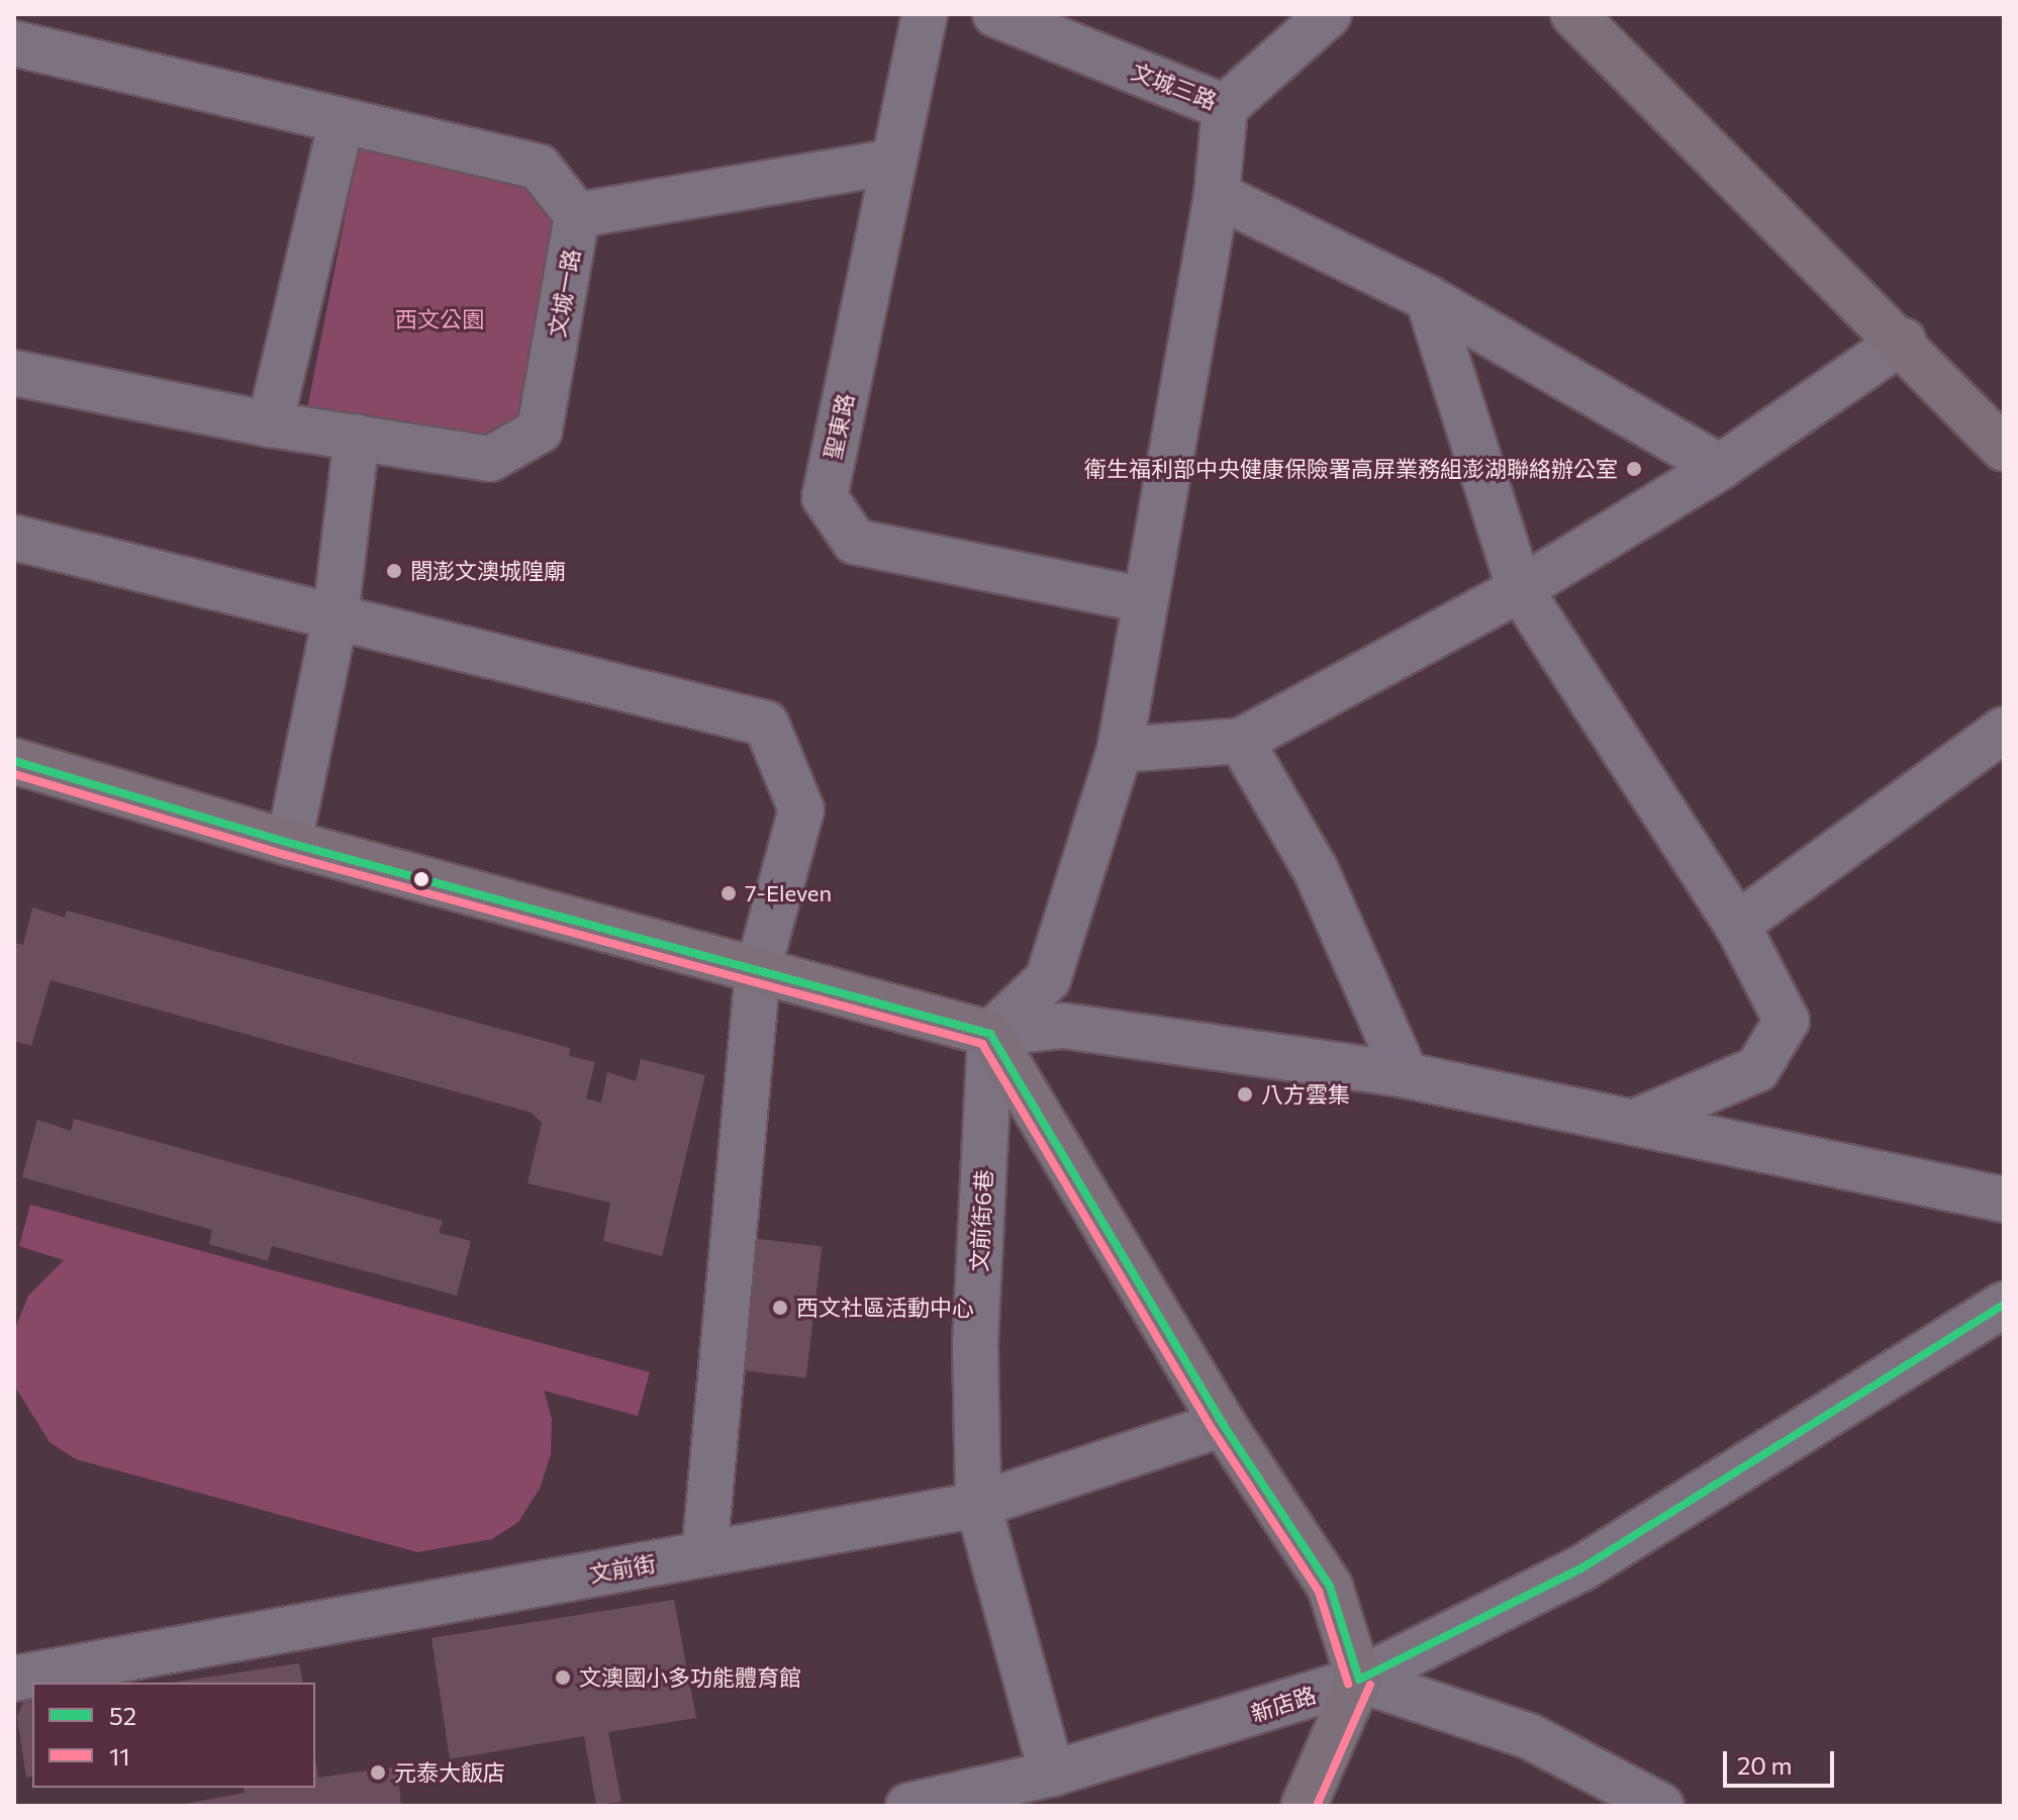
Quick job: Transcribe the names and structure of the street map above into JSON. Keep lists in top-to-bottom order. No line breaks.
{"streets":{"street":["文城三路","文城一路","聖東路","文前街6巷","文前街","新店路"]},"crossings":[["文前街6巷","文前街"],["文前街6巷","新店路"]],"parks":["西文公園"],"places":["衛生福利部中央健康保險署高屏業務組澎湖聯絡辦公室","閤澎文澳城隍廟","7-Eleven","八方雲集","西文社區活動中心","文澳國小多功能體育館","元泰大飯店"],"lines":["transit line 52","transit line 11"],"legend":["52","11"],"scale_bar":"20 m"}
